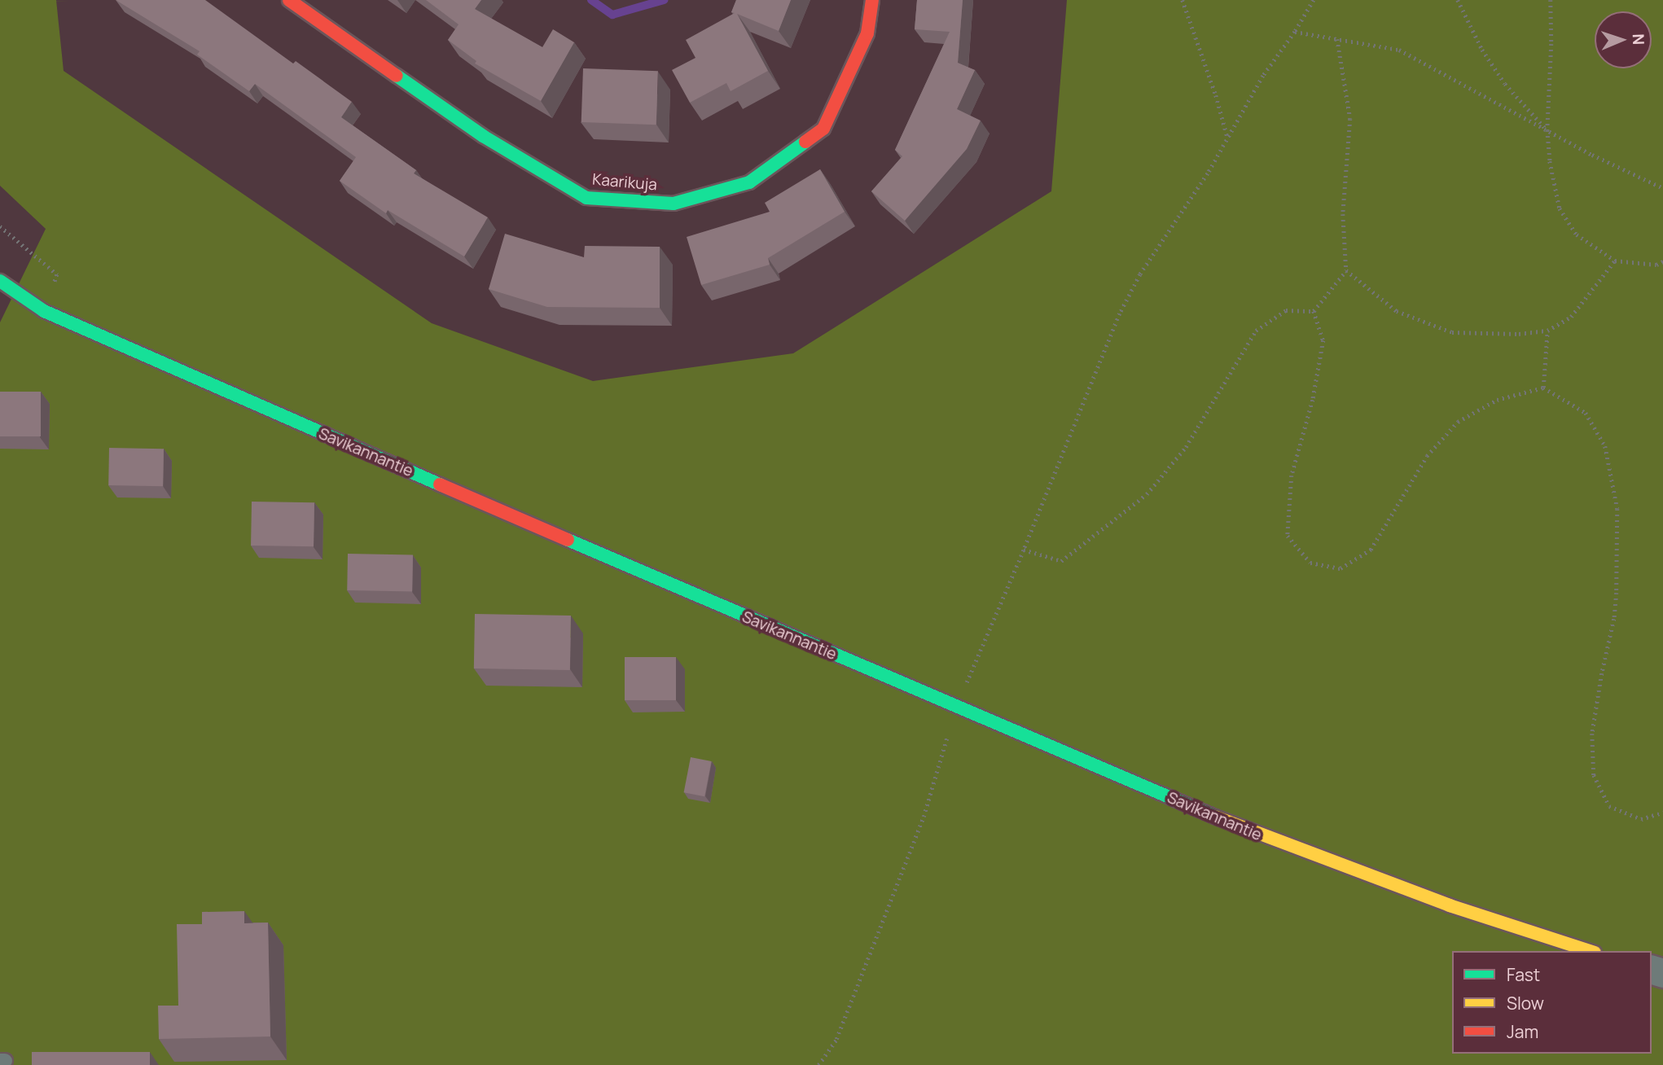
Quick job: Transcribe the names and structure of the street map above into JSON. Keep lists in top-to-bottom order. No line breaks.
{"streets":{"street":["Kaarikuja","Savikannantie"]},"legend":["Fast","Slow","Jam"],"north":"right"}
